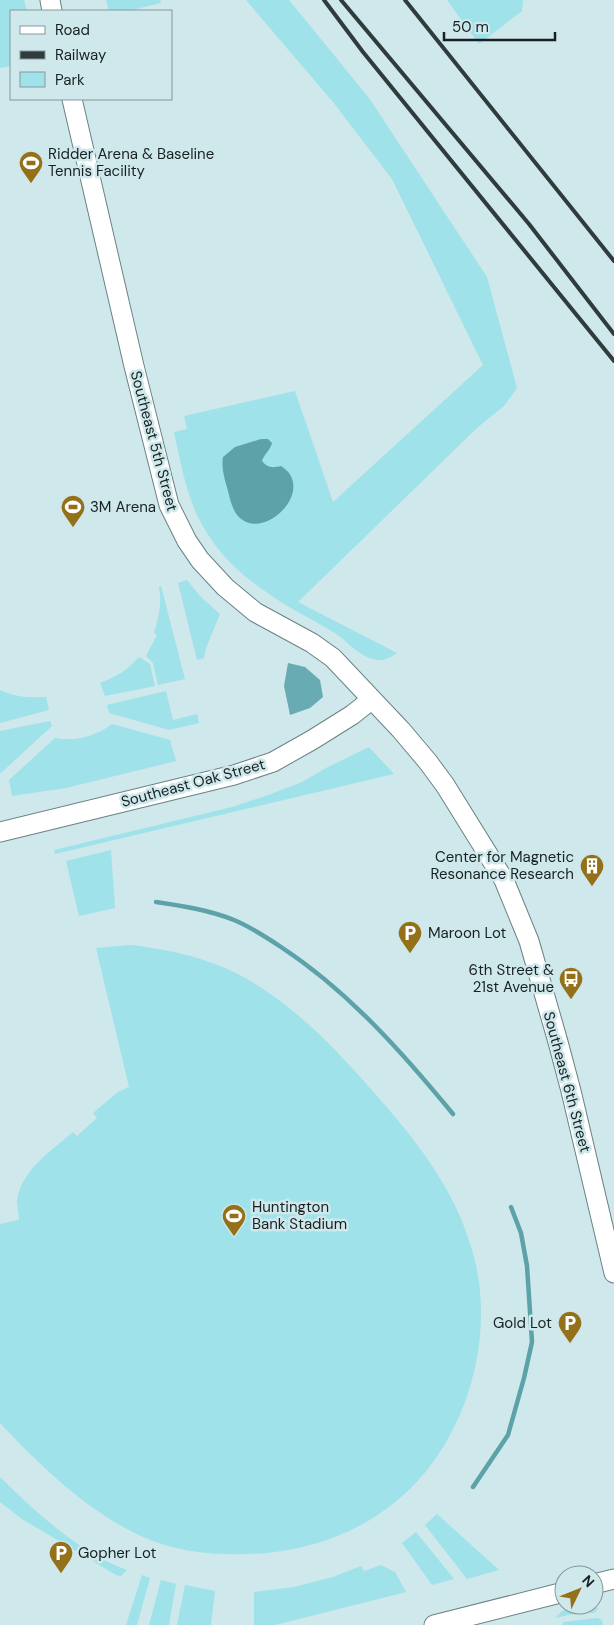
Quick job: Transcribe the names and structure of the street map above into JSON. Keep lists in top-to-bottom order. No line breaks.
{"streets":{"street":["Southeast 5th Street","Southeast Oak Street","Southeast 6th Street"]},"crossings":[["Southeast 5th Street","Southeast Oak Street"],["Southeast 5th Street","Southeast 6th Street"],["Southeast Oak Street","Southeast 6th Street"]],"places":{"sports":["Ridder Arena & Baseline Tennis Facility","3M Arena","Huntington Bank Stadium"],"building":["Center for Magnetic Resonance Research"],"parking":["Maroon Lot","Gold Lot","Gopher Lot"],"bus stop":["6th Street & 21st Avenue"]},"legend":["Road","Railway","Park"],"scale_bar":"50 m","north":"top right"}
